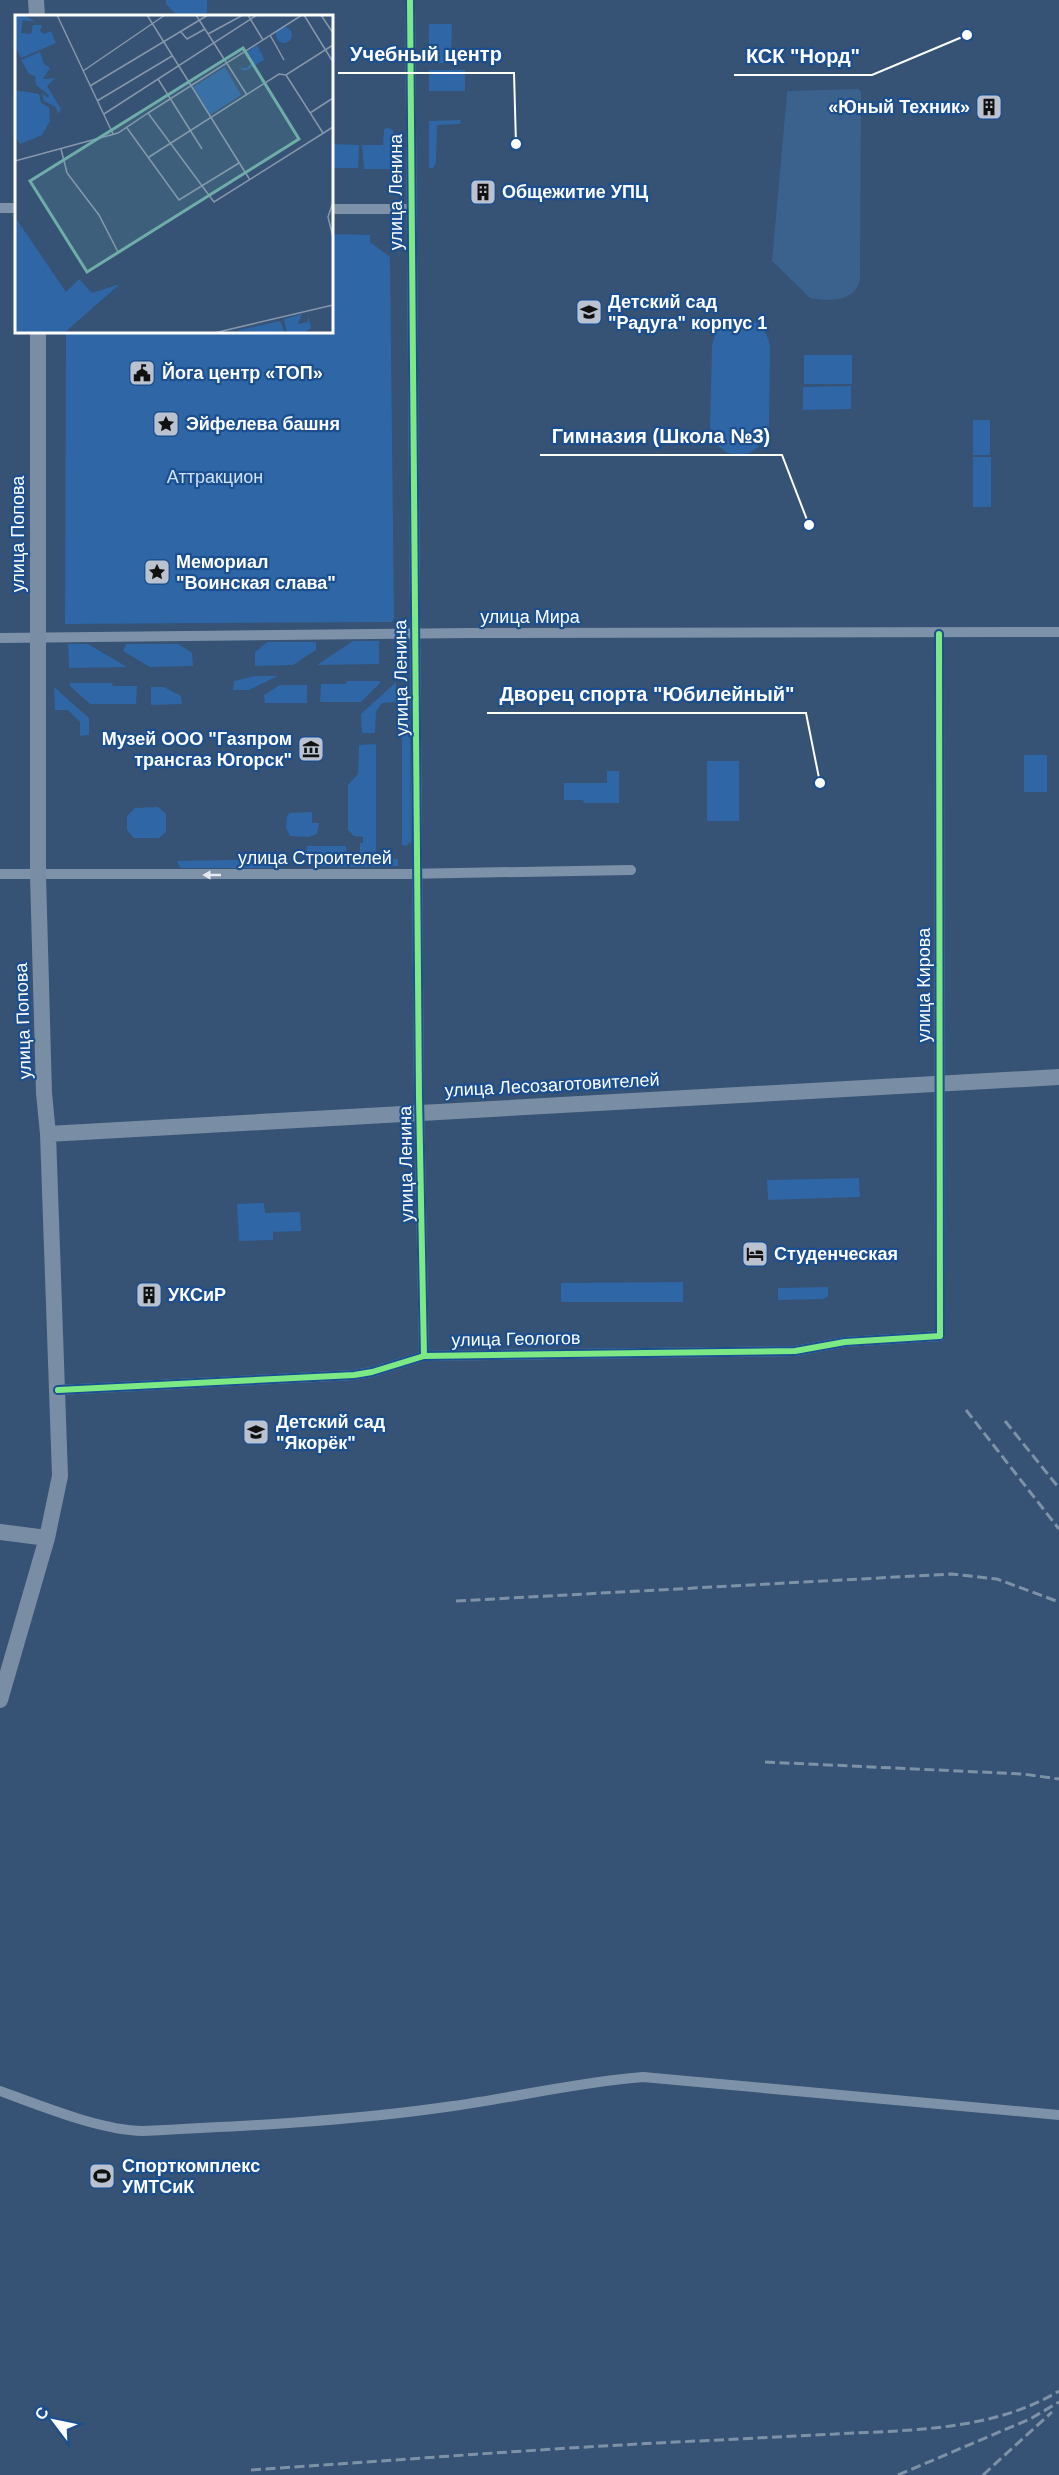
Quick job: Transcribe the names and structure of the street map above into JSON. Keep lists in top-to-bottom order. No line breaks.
{"streets":{"main road":["улица Попова","улица Лесозаготовителей"],"street":["улица Ленина","улица Мира","улица Строителей","улица Кирова","улица Геологов"]},"crossings":[["улица Ленина","улица Мира"],["улица Ленина","улица Строителей"],["улица Ленина","улица Лесозаготовителей"],["улица Ленина","улица Геологов"],["улица Попова","улица Мира"],["улица Попова","улица Строителей"],["улица Попова","улица Лесозаготовителей"],["улица Попова","улица Геологов"],["улица Мира","улица Кирова"],["улица Кирова","улица Лесозаготовителей"],["улица Кирова","улица Геологов"]],"one_way":["улица Строителей"],"parks":["Аттракцион"],"places":{"other":["КСК \"Норд\"","Учебный центр","Гимназия (Школа №3)","Дворец спорта \"Юбилейный\""],"building":["«Юный Техник»","Общежитие УПЦ","УКСиР"],"school or university":["Детский сад \"Радуга\" корпус 1","Детский сад \"Якорёк\""],"public building":["Йога центр «ТОП»"],"place":["Эйфелева башня","Мемориал \"Воинская слава\""],"museum":["Музей ООО \"Газпром трансгаз Югорск\""],"hotel":["Студенческая"],"sports":["Спорткомплекс УМТСиК"]},"north":"top left"}
